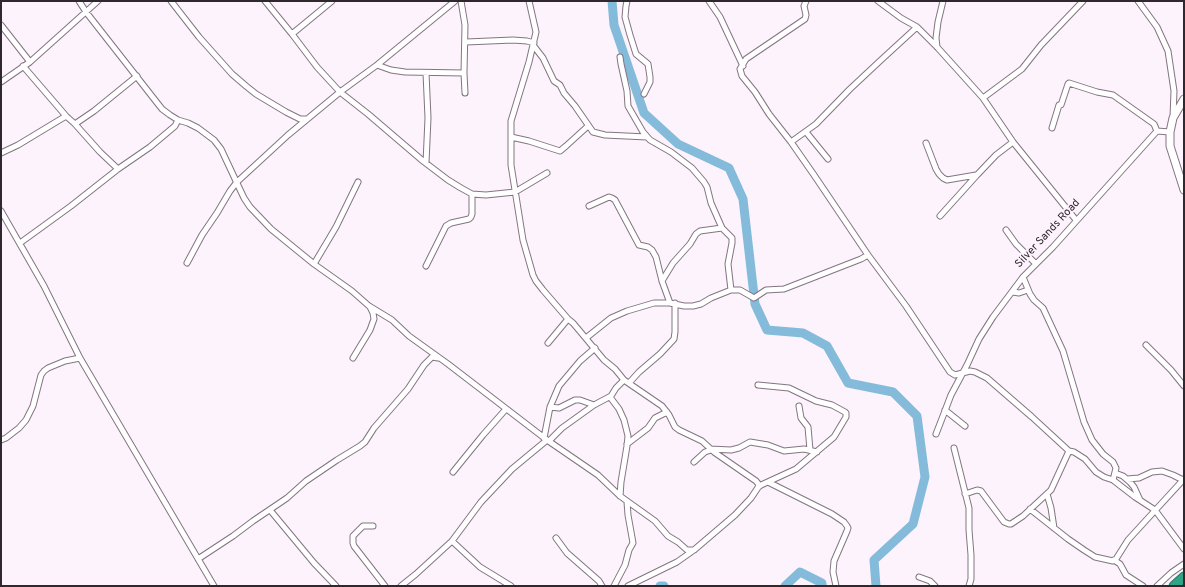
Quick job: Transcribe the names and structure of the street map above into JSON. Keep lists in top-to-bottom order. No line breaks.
{"streets":{"street":["Silver Sands Road"]}}
